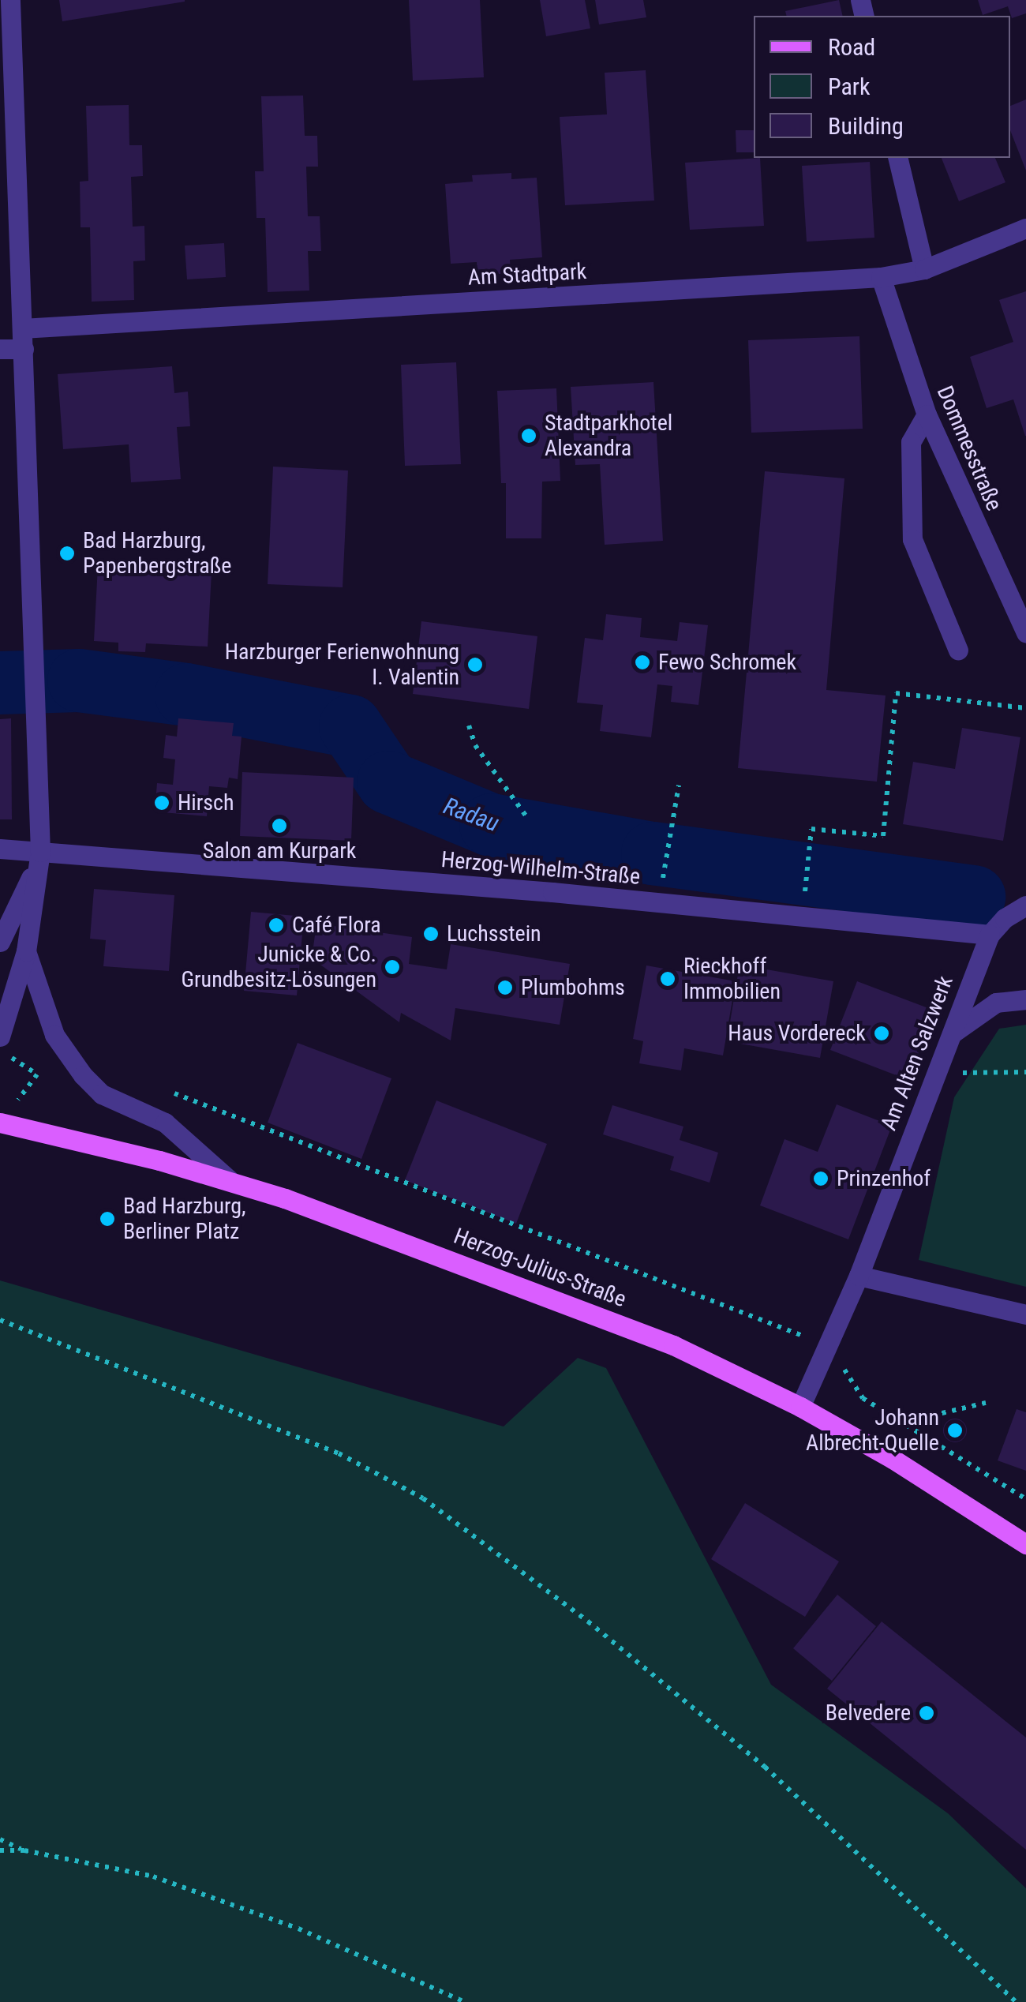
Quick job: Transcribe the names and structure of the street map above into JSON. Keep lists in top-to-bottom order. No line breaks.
{"streets":{"main road":["Herzog-Julius-Straße"],"street":["Am Stadtpark","Dommesstraße","Herzog-Wilhelm-Straße","Am Alten Salzwerk"]},"crossings":[["Am Stadtpark","Dommesstraße"],["Herzog-Wilhelm-Straße","Am Alten Salzwerk"],["Am Alten Salzwerk","Herzog-Julius-Straße"]],"water":["Radau"],"places":["Stadtparkhotel Alexandra","Bad Harzburg, Papenbergstraße","Fewo Schromek","Harzburger Ferienwohnung I. Valentin","Hirsch","Salon am Kurpark","Café Flora","Luchsstein","Junicke & Co. Grundbesitz-Lösungen","Rieckhoff Immobilien","Plumbohms","Haus Vordereck","Prinzenhof","Bad Harzburg, Berliner Platz","Johann Albrecht-Quelle","Belvedere"],"legend":["Road","Park","Building"]}
